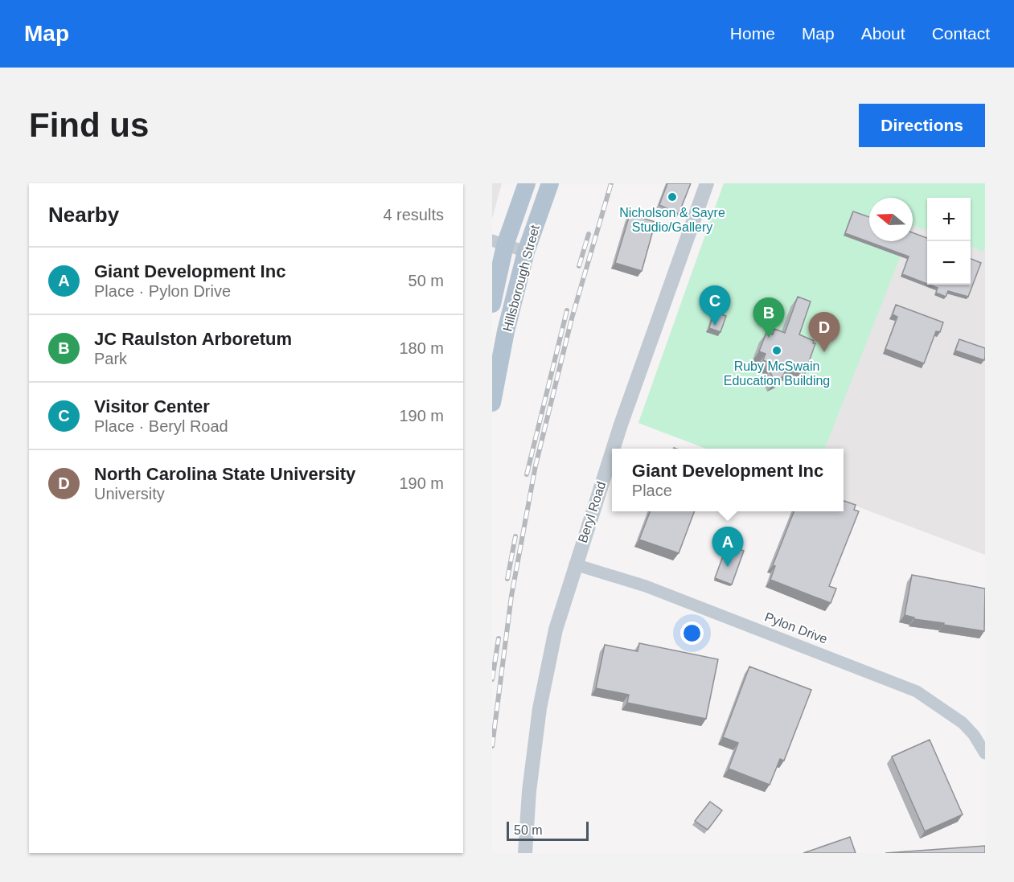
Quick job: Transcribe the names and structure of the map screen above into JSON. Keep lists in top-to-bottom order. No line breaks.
{"streets":{"main road":["Hillsborough Street"],"street":["Beryl Road","Pylon Drive"]},"crossings":[["Beryl Road","Pylon Drive"]],"places":["Nicholson & Sayre Studio/Gallery","Ruby McSwain Education Building"],"scale_bar":"50 m","north":"left","page":{"header":"Map","nav":["Home","Map","About","Contact"],"buttons":"Directions","title":"Find us","heading":["Nearby","4 results"],"map_buttons":["+","−"],"list":[{"mark":"A","name":"Giant Development Inc","note":"Place · Pylon Drive","value":"50 m"},{"mark":"B","name":"JC Raulston Arboretum","note":"Park","value":"180 m"},{"mark":"C","name":"Visitor Center","note":"Place · Beryl Road","value":"190 m"},{"mark":"D","name":"North Carolina State University","note":"University","value":"190 m"}],"pins":["C","B","D","A"],"popup":["Giant Development Inc","Place"],"scale":"50 m"}}
